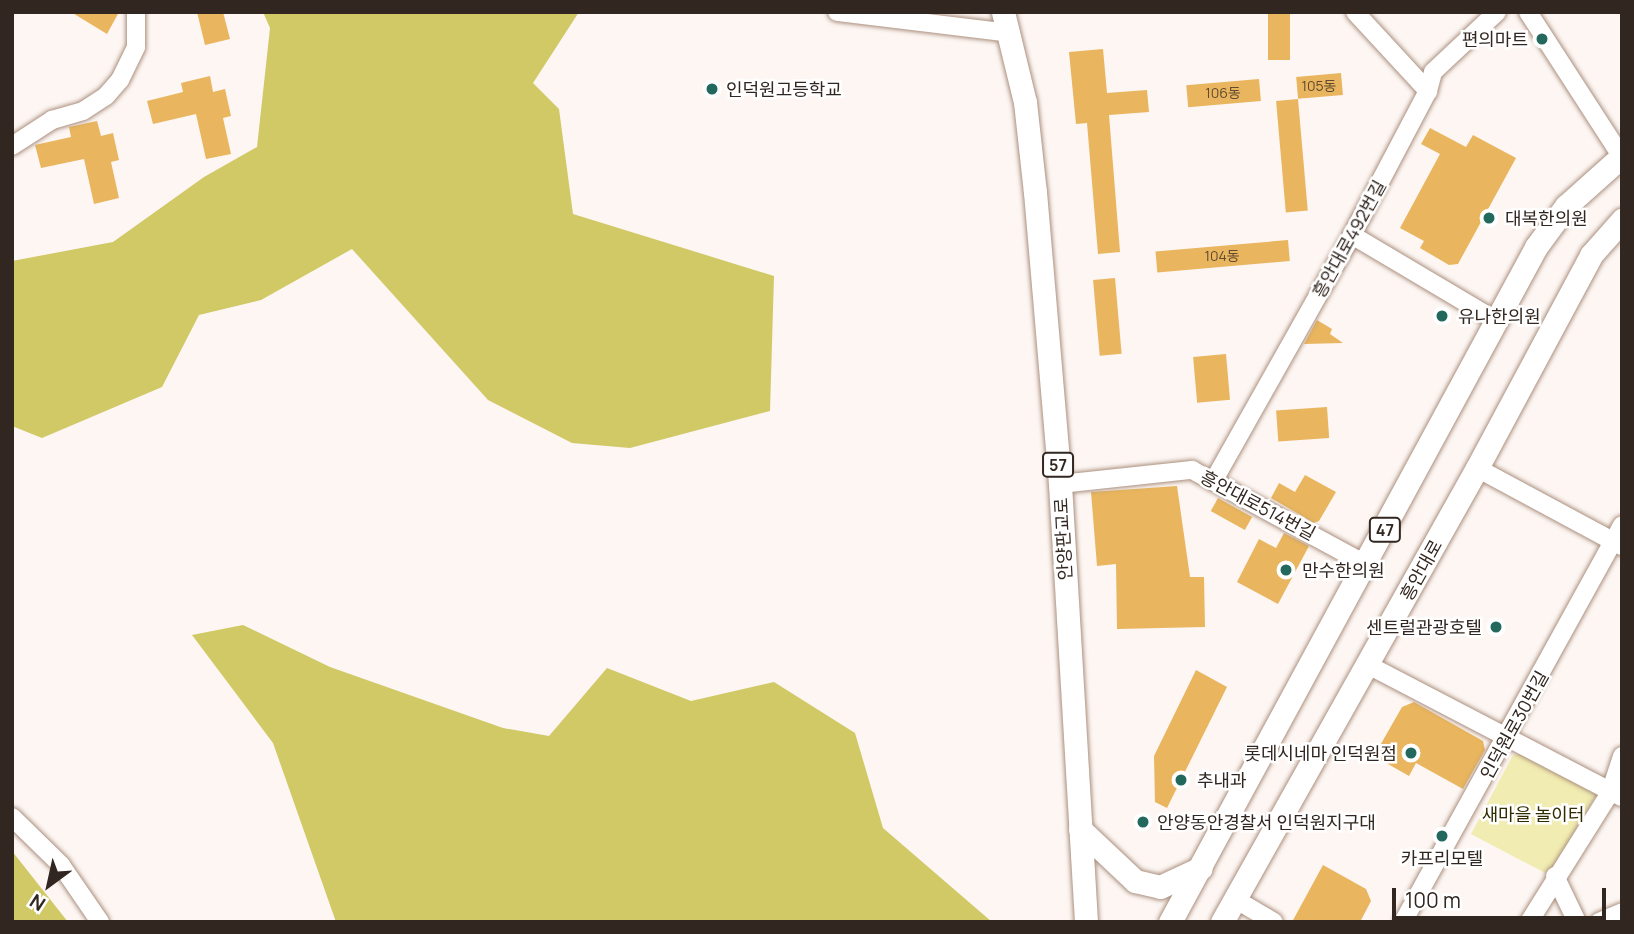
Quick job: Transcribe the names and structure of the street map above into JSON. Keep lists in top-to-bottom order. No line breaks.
{"streets":{"main road":["57","47","안양판교로","흥안대로"],"street":["흥안대로492번길","흥안대로514번길","인덕원로30번길"]},"crossings":[["흥안대로492번길","흥안대로514번길"],["흥안대로514번길","47"],["흥안대로514번길","안양판교로"]],"parks":["새마을 놀이터"],"places":["편의마트","인덕원고등학교","대복한의원","유나한의원","만수한의원","센트럴관광호텔","롯데시네마 인덕원점","추내과","안양동안경찰서 인덕원지구대","카프리모텔"],"house_numbers":["105동","106동","104동"],"scale_bar":"100 m","north":"bottom left"}
